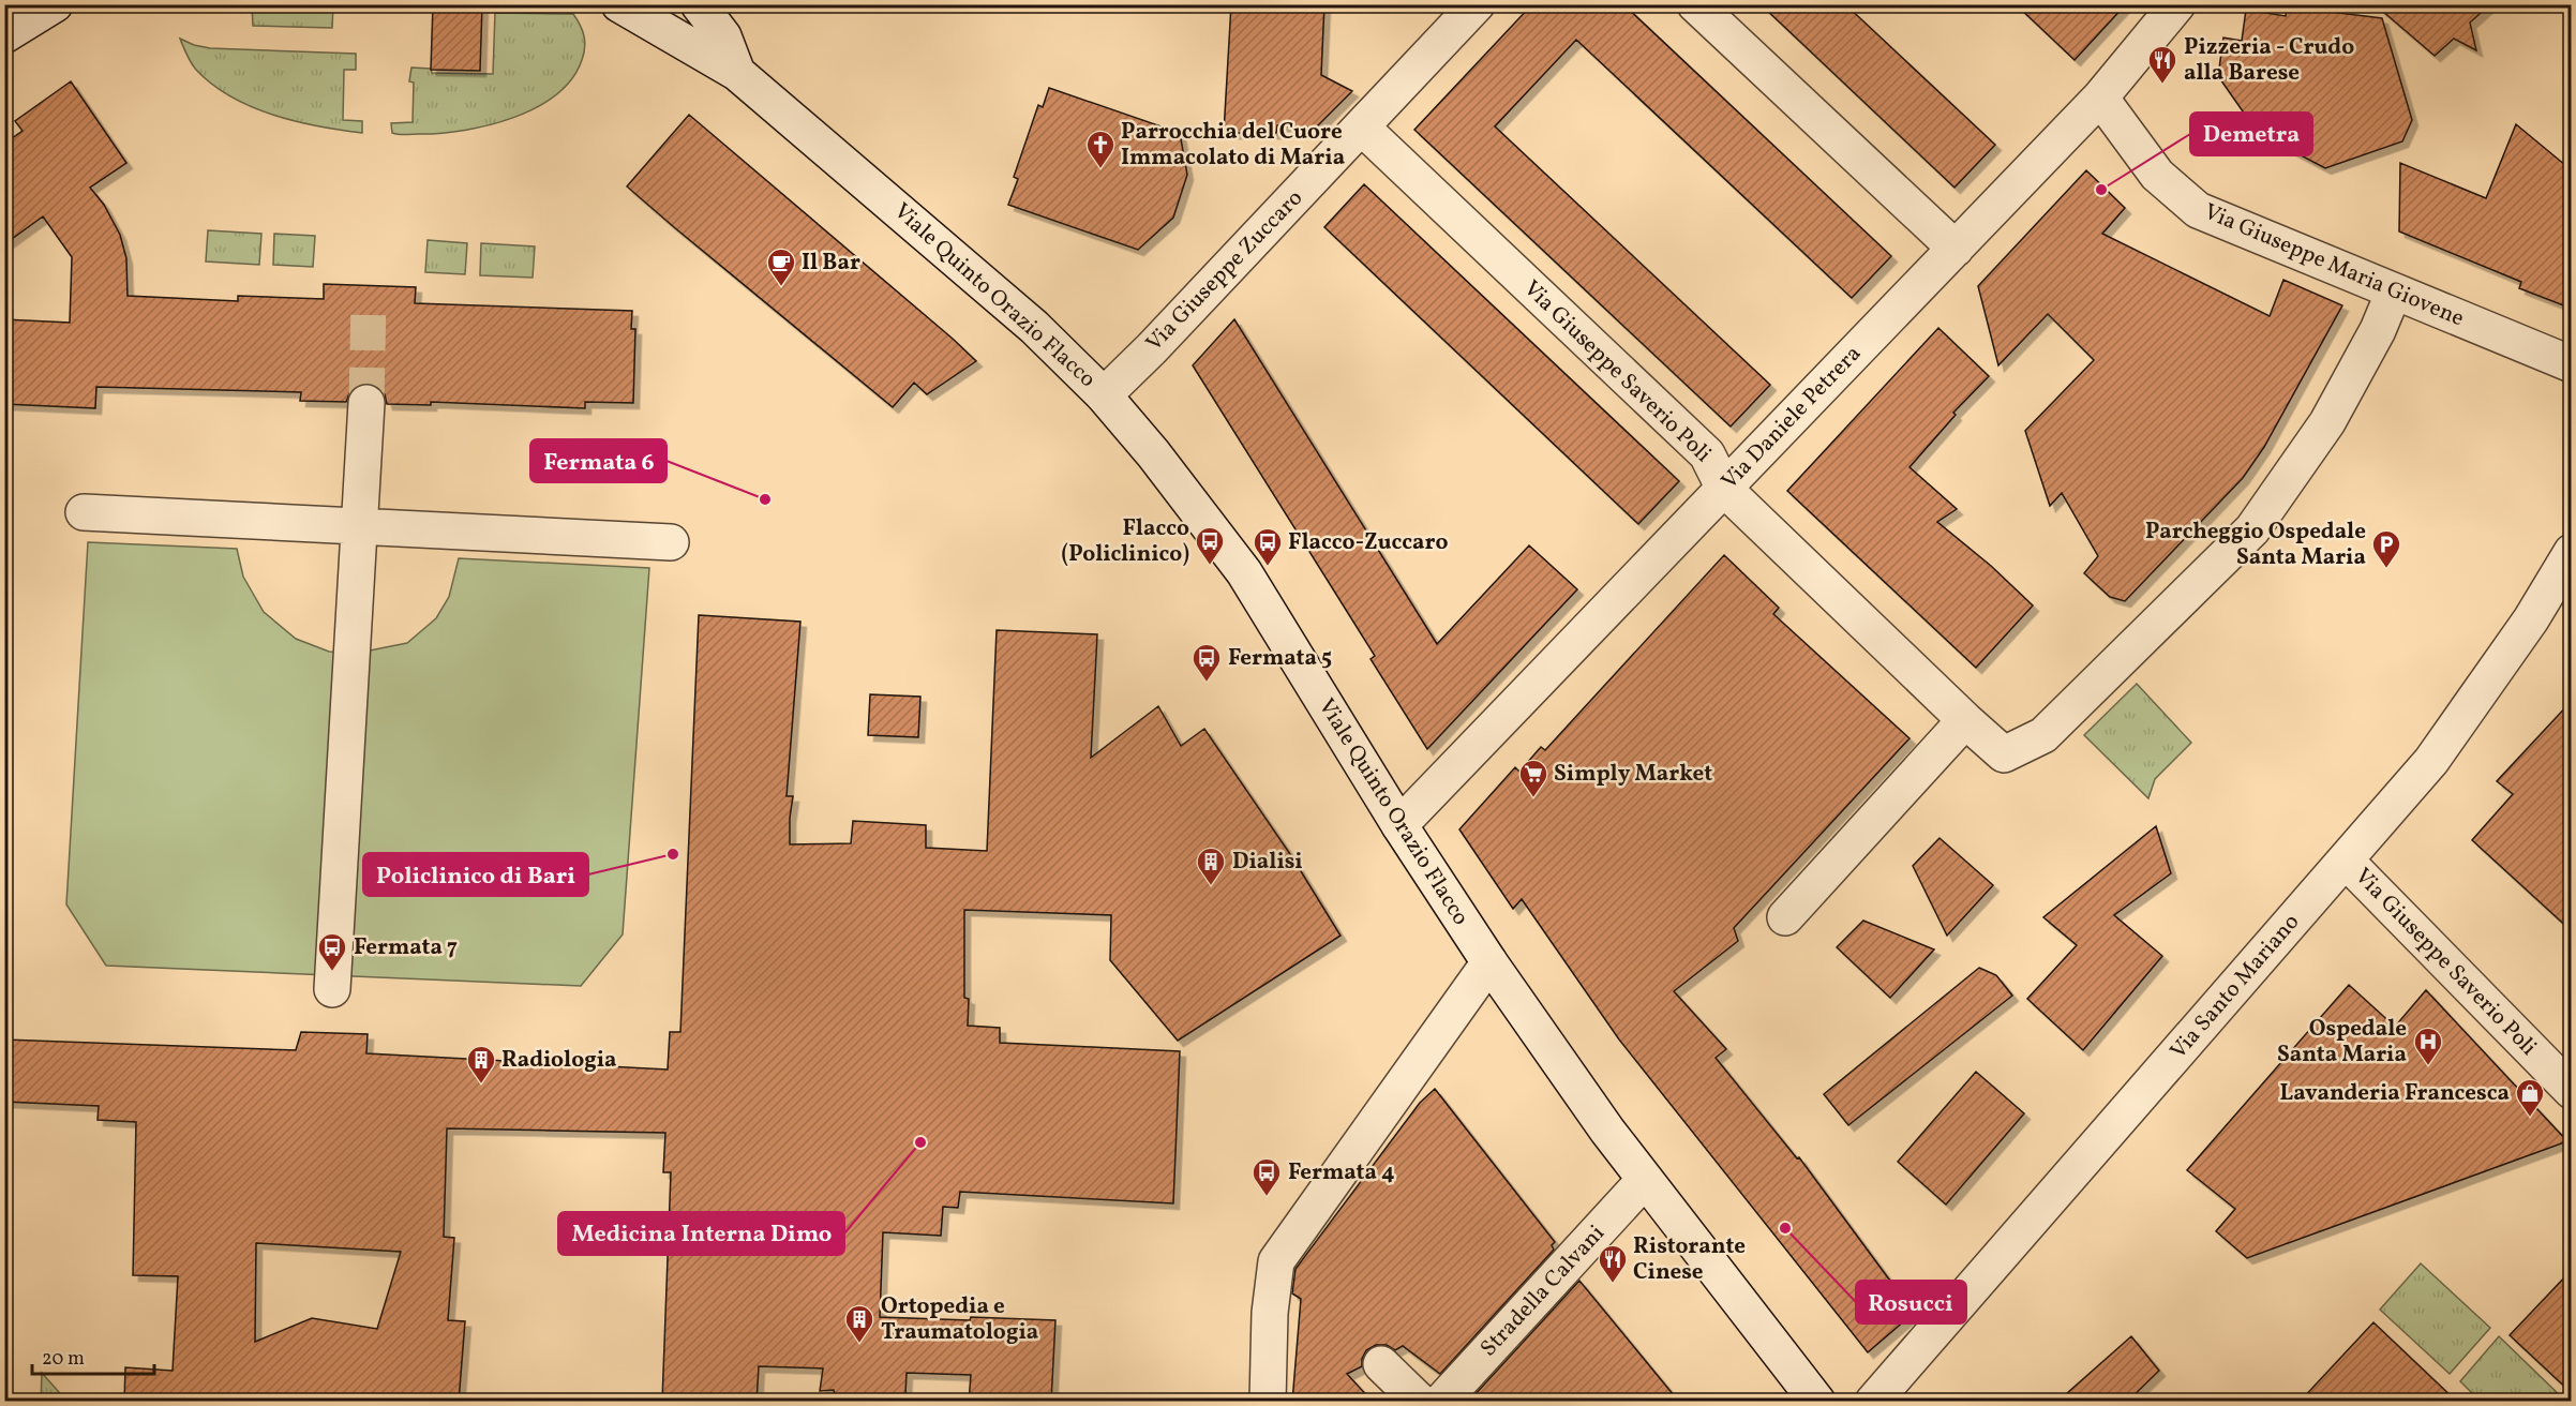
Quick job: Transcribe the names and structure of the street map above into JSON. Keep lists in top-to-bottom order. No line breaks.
{"streets":{"street":["Via Giuseppe Maria Giovene","Via Giuseppe Zuccaro","Viale Quinto Orazio Flacco","Via Giuseppe Saverio Poli","Via Daniele Petrera","Via Santo Mariano","Stradella Calvani"]},"crossings":[["Via Giuseppe Maria Giovene","Via Giuseppe Saverio Poli"],["Via Giuseppe Maria Giovene","Via Daniele Petrera"],["Via Giuseppe Zuccaro","Viale Quinto Orazio Flacco"],["Via Giuseppe Zuccaro","Via Giuseppe Saverio Poli"],["Viale Quinto Orazio Flacco","Via Daniele Petrera"],["Viale Quinto Orazio Flacco","Stradella Calvani"],["Via Giuseppe Saverio Poli","Via Daniele Petrera"],["Via Giuseppe Saverio Poli","Via Santo Mariano"]],"places":{"restaurant":["Pizzeria - Crudo alla Barese","Ristorante Cinese"],"church":["Parrocchia del Cuore Immacolato di Maria"],"other":["Demetra","Fermata 6","Policlinico di Bari","Medicina Interna Dimo","Rosucci"],"cafe":["Il Bar"],"bus stop":["Flacco (Policlinico)","Flacco-Zuccaro","Fermata 5","Fermata 7","Fermata 4"],"parking":["Parcheggio Ospedale Santa Maria"],"supermarket":["Simply Market"],"building":["Dialisi","Radiologia","Ortopedia e Traumatologia"],"hospital":["Ospedale Santa Maria"],"shop":["Lavanderia Francesca"]},"scale_bar":"20 m"}
